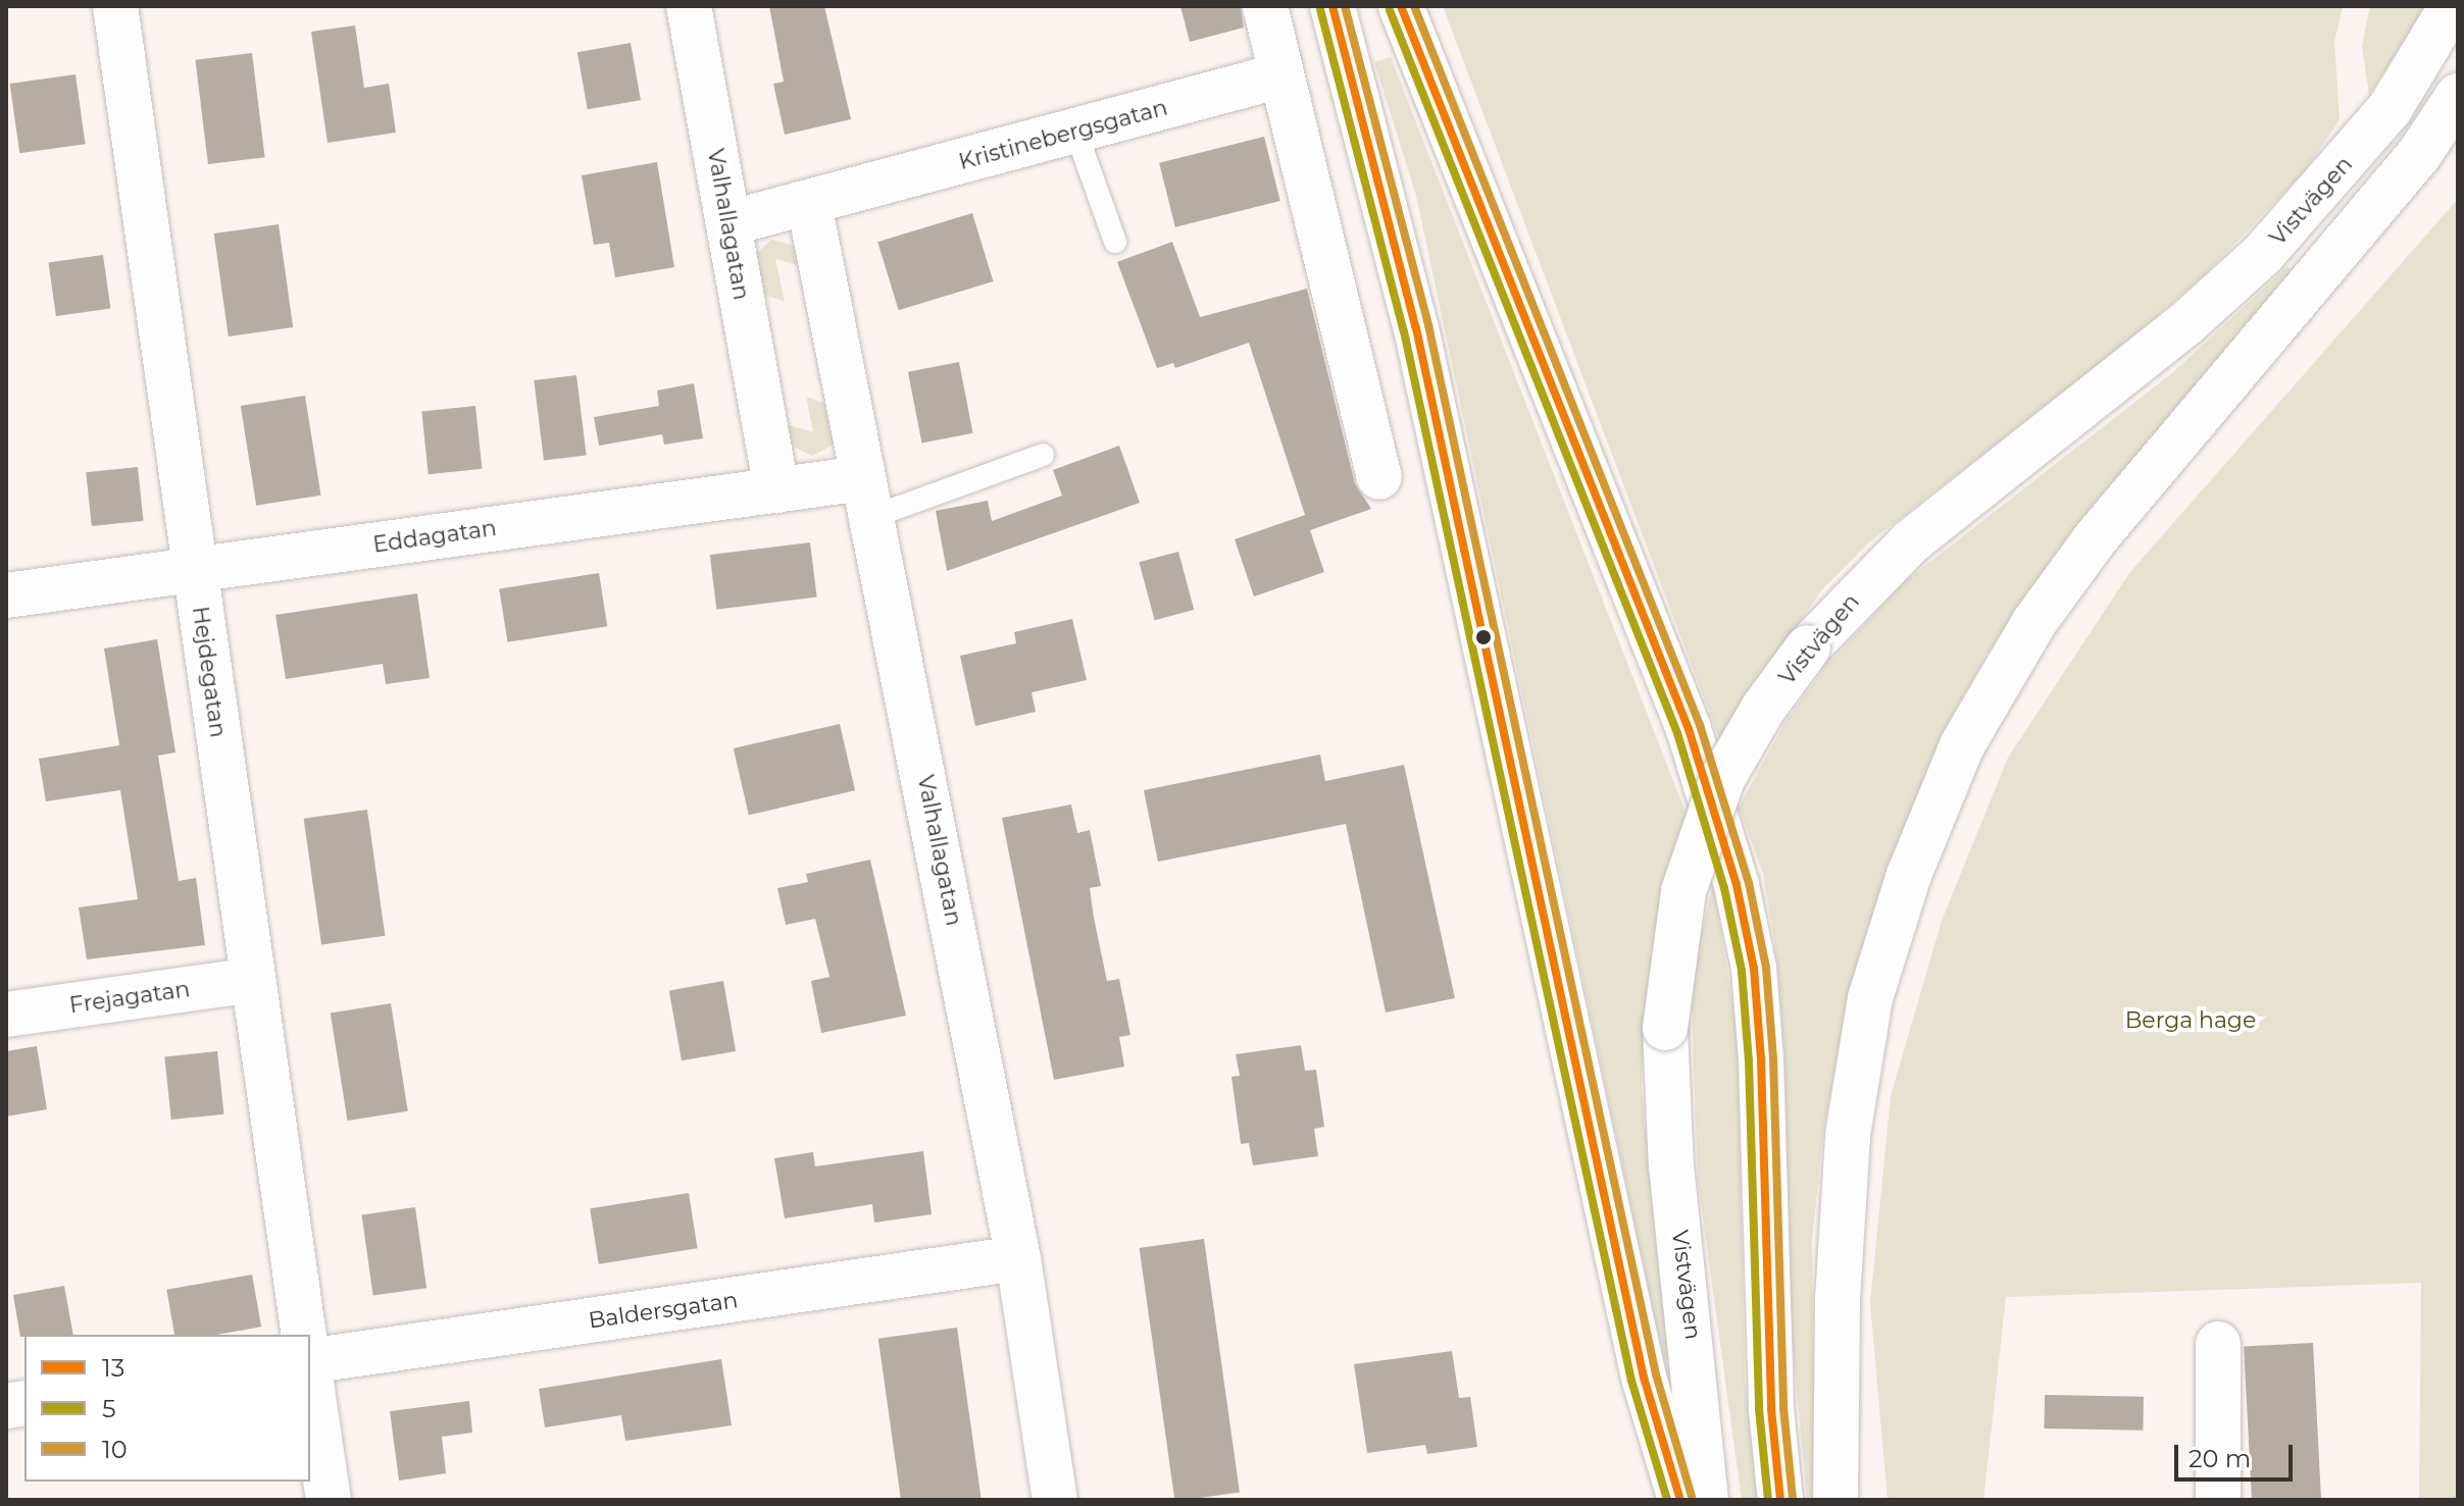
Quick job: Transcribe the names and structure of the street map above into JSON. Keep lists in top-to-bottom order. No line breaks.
{"streets":{"main road":["Kristinebergsgatan","Vistvägen","Valhallagatan","Eddagatan","Hejdegatan","Frejagatan","Baldersgatan"]},"crossings":[["Kristinebergsgatan","Valhallagatan"],["Valhallagatan","Eddagatan"],["Valhallagatan","Baldersgatan"],["Eddagatan","Hejdegatan"],["Hejdegatan","Frejagatan"]],"parks":["Berga hage"],"lines":["transit line 13","transit line 10","transit line 5"],"legend":["13","5","10"],"scale_bar":"20 m"}
